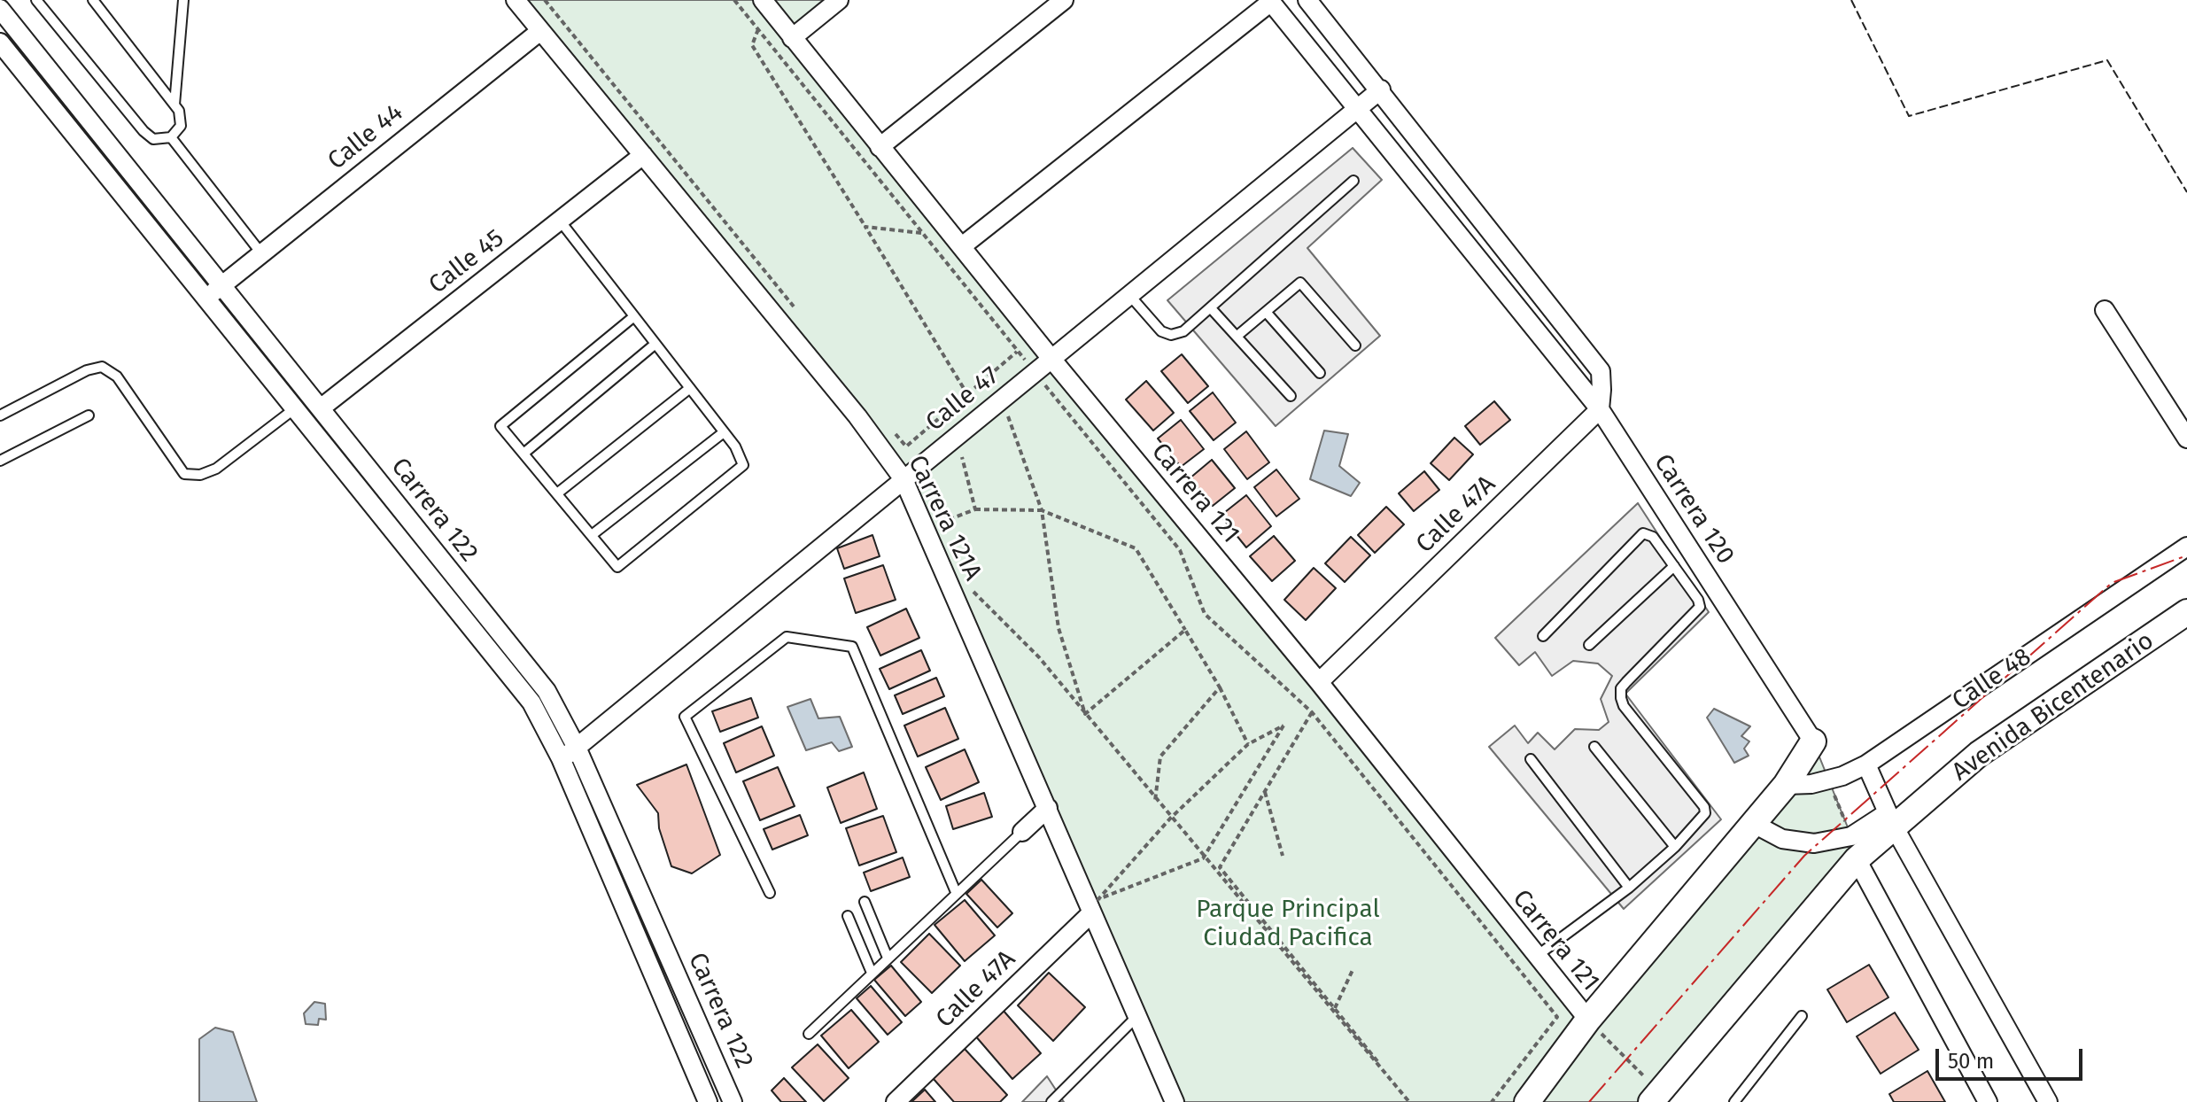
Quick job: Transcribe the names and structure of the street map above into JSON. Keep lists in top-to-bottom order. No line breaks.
{"streets":{"main road":["Avenida Bicentenario"],"street":["Calle 44","Calle 45","Calle 47","Carrera 121","Carrera 120","Carrera 122","Calle 47A","Carrera 121A","Calle 48"]},"crossings":[["Calle 44","Carrera 122"],["Calle 44","Carrera 121A"],["Calle 45","Carrera 122"],["Calle 45","Carrera 121A"],["Calle 47","Carrera 121"],["Calle 47","Carrera 120"],["Calle 47","Carrera 122"],["Calle 47","Carrera 121A"],["Carrera 121","Calle 47A"],["Carrera 120","Calle 47A"],["Calle 47A","Carrera 121A"]],"parks":["Parque Principal Ciudad Pacifica"],"scale_bar":"50 m"}
